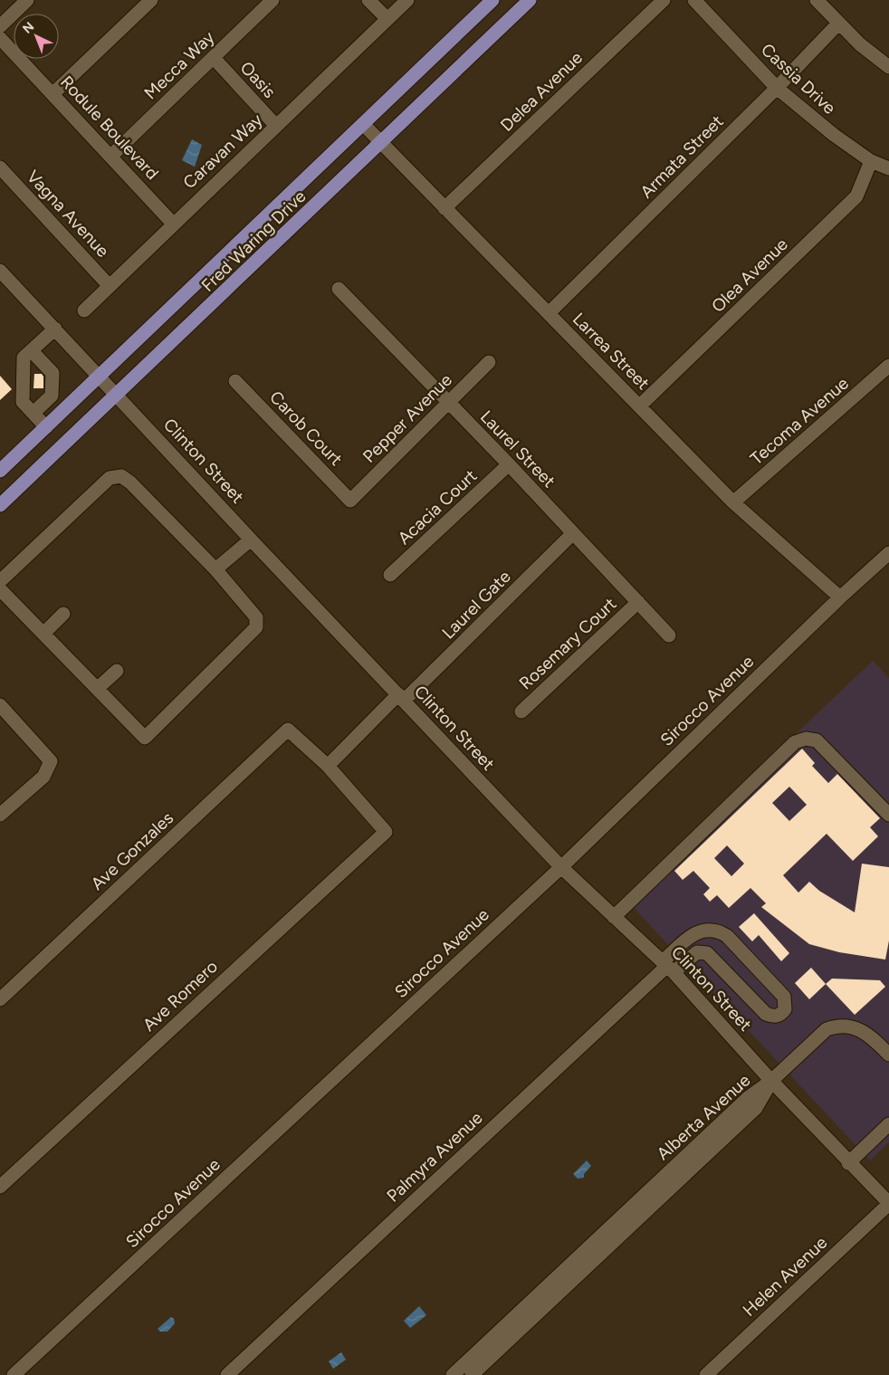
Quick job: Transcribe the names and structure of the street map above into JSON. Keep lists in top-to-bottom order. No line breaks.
{"streets":{"main road":["Fred Waring Drive"],"street":["Mecca Way","Cassia Drive","Oasis","Delea Avenue","Rodule Boulevard","Caravan Way","Armata Street","Vagna Avenue","Olea Avenue","Larrea Street","Pepper Avenue","Tecoma Avenue","Carob Court","Laurel Street","Clinton Street","Acacia Court","Laurel Gate","Rosemary Court","Sirocco Avenue","Ave Gonzales","Ave Romero","Alberta Avenue","Palmyra Avenue","Helen Avenue"]},"crossings":[["Mecca Way","Oasis"],["Mecca Way","Rodule Boulevard"],["Cassia Drive","Armata Street"],["Cassia Drive","Olea Avenue"],["Oasis","Caravan Way"],["Delea Avenue","Larrea Street"],["Rodule Boulevard","Caravan Way"],["Caravan Way","Vagna Avenue"],["Armata Street","Larrea Street"],["Fred Waring Drive","Larrea Street"],["Fred Waring Drive","Clinton Street"],["Olea Avenue","Larrea Street"],["Larrea Street","Tecoma Avenue"],["Larrea Street","Sirocco Avenue"],["Pepper Avenue","Carob Court"],["Pepper Avenue","Laurel Street"],["Laurel Street","Acacia Court"],["Laurel Street","Laurel Gate"],["Laurel Street","Rosemary Court"],["Clinton Street","Laurel Gate"],["Clinton Street","Sirocco Avenue"],["Clinton Street","Alberta Avenue"],["Clinton Street","Palmyra Avenue"],["Clinton Street","Helen Avenue"],["Laurel Gate","Ave Gonzales"],["Laurel Gate","Ave Romero"],["Ave Gonzales","Ave Romero"]],"north":"top left"}
